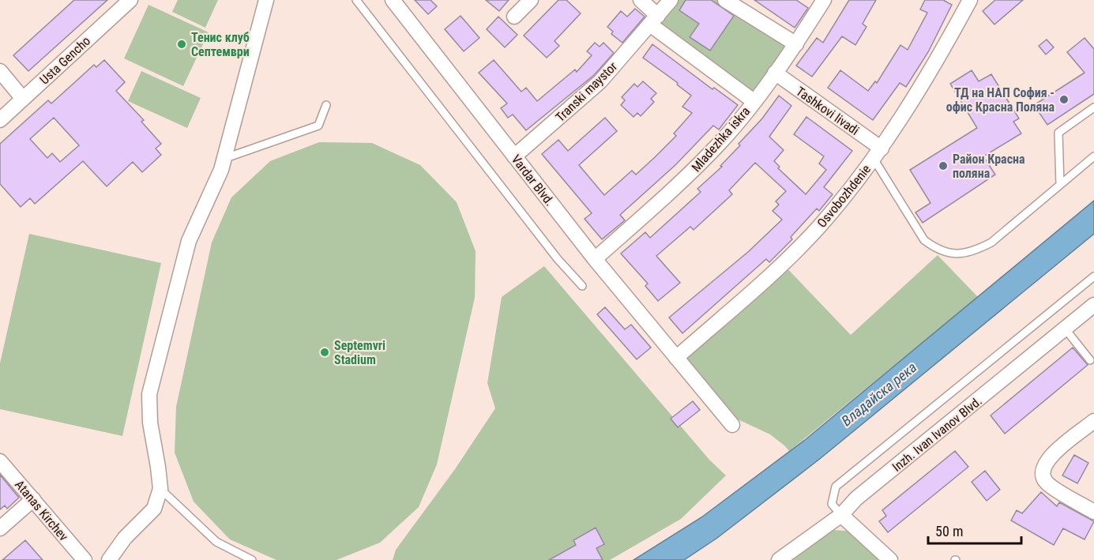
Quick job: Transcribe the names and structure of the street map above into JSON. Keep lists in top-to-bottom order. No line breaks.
{"streets":{"street":["Usta Gencho","Transki maystor","Tashkovi livadi","Mladezhka iskra","Vardar Blvd.","Osvobozhdenie","Inzh. Ivan Ivanov Blvd.","Atanas Kirchev"]},"crossings":[["Transki maystor","Vardar Blvd."],["Tashkovi livadi","Mladezhka iskra"],["Tashkovi livadi","Osvobozhdenie"],["Mladezhka iskra","Vardar Blvd."],["Vardar Blvd.","Osvobozhdenie"]],"water":["Владайска река"],"places":["Тенис клуб Септември","ТД на НАП София - офис Красна Поляна","Район Красна поляна","Septemvri Stadium"],"scale_bar":"50 m"}
